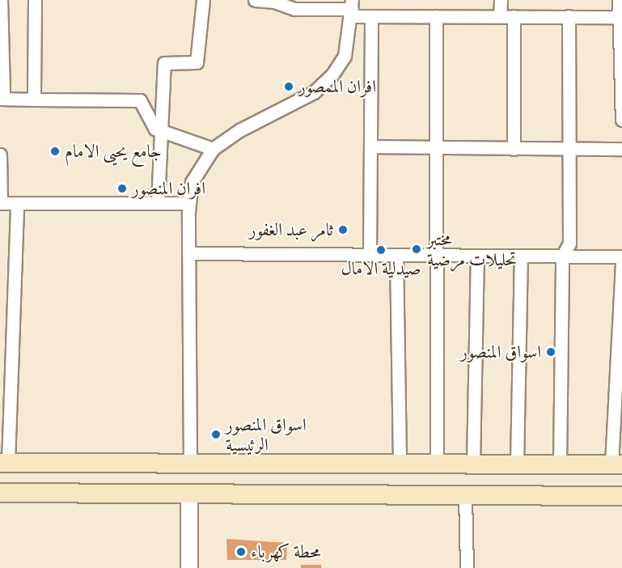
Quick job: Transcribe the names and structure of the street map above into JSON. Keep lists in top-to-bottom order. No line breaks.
{"places":["افران الممصور","جامع يحيى الامام","افران المنصور","ثامر عبد الغفور","مختبر تحليلات مرضية","صيدلية الامال","اسواق المنصور","اسواق المنصور الرئيسية","محطة كهرباء"]}
